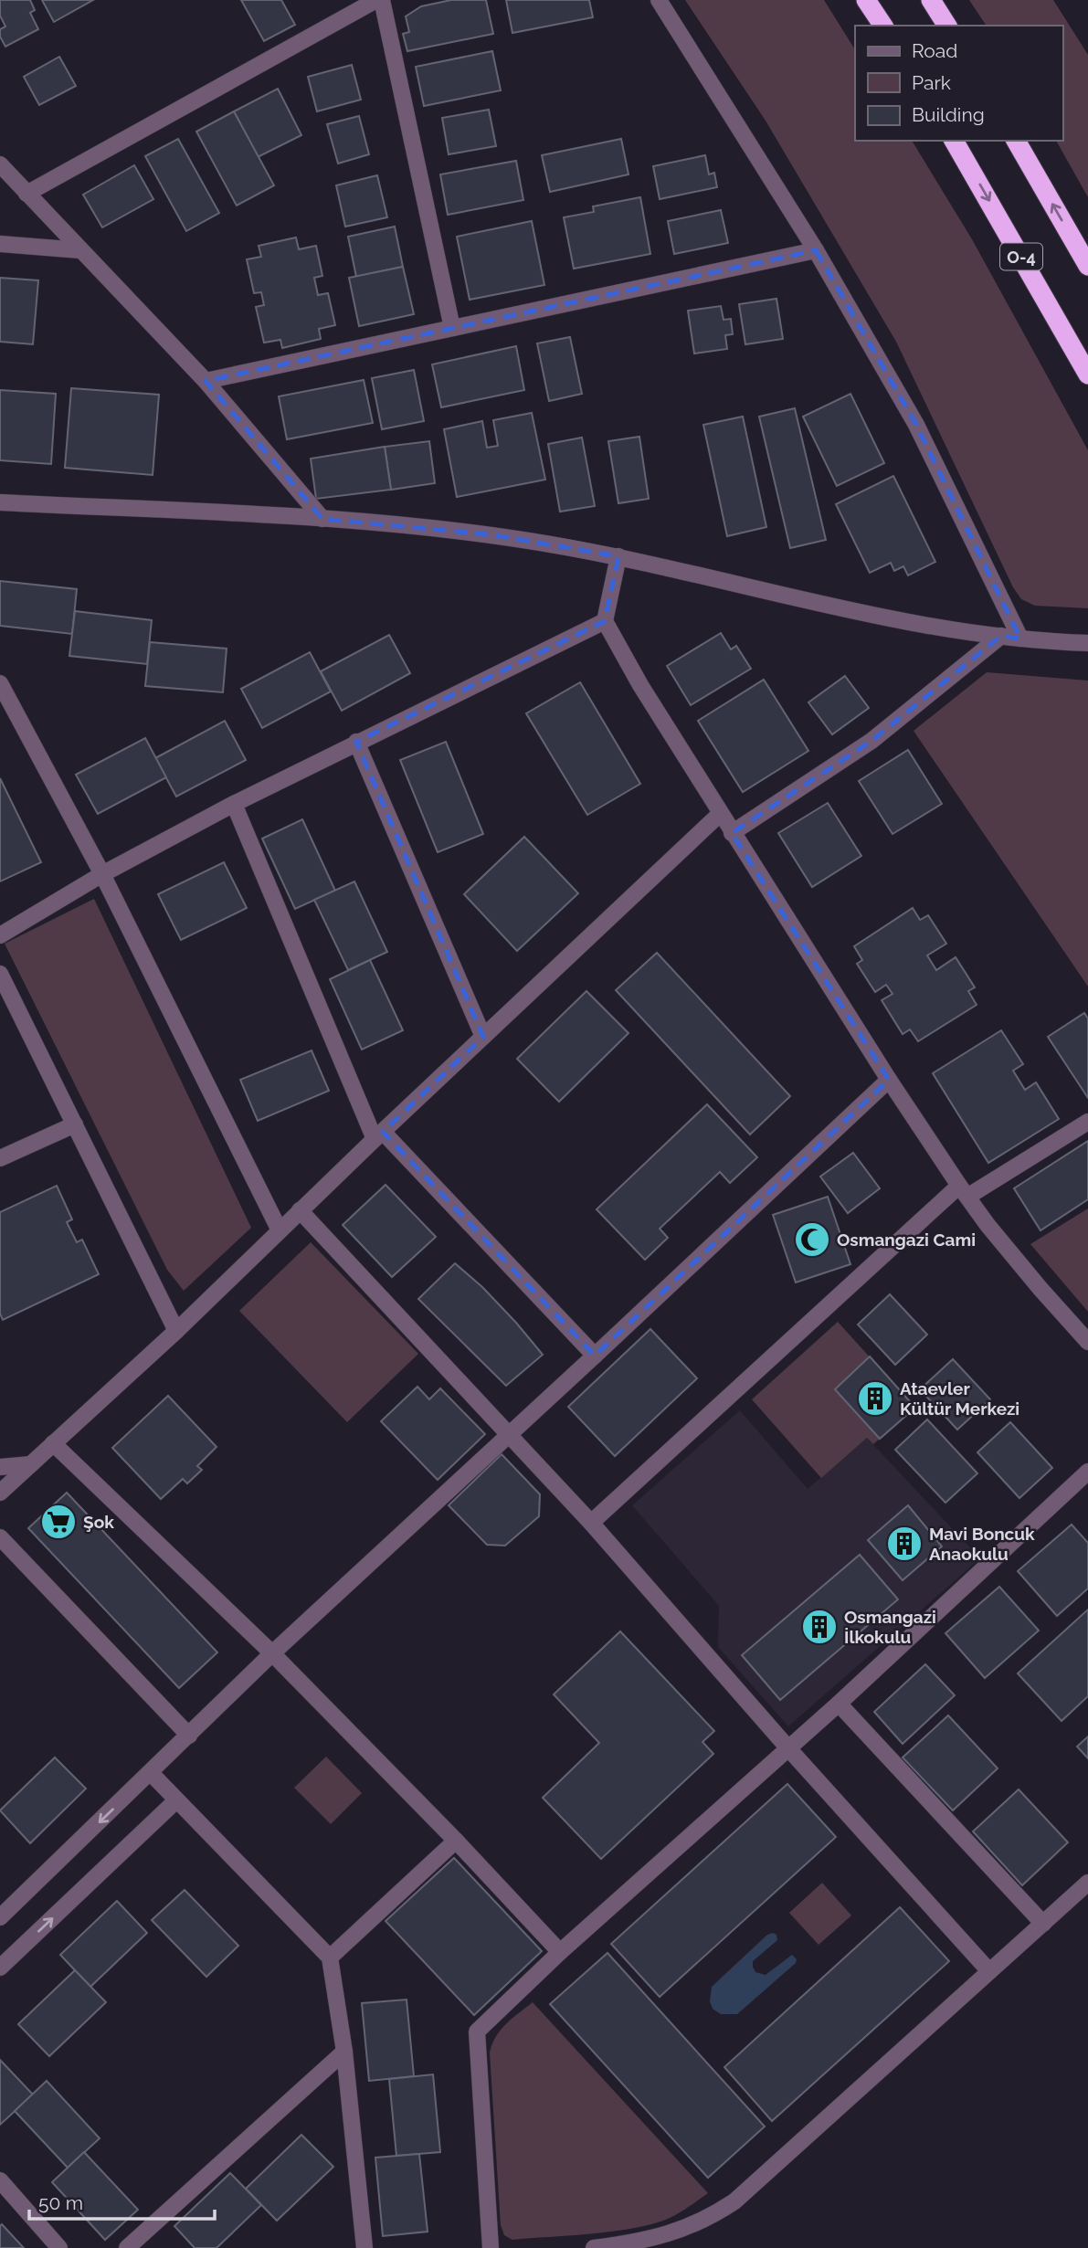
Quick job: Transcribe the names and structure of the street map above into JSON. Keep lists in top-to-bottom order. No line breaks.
{"streets":{"highway":["O-4"]},"places":{"mosque":["Osmangazi Cami"],"building":["Ataevler Kültür Merkezi","Mavi Boncuk Anaokulu","Osmangazi İlkokulu"],"supermarket":["Şok"]},"legend":["Road","Park","Building"],"scale_bar":"50 m"}
